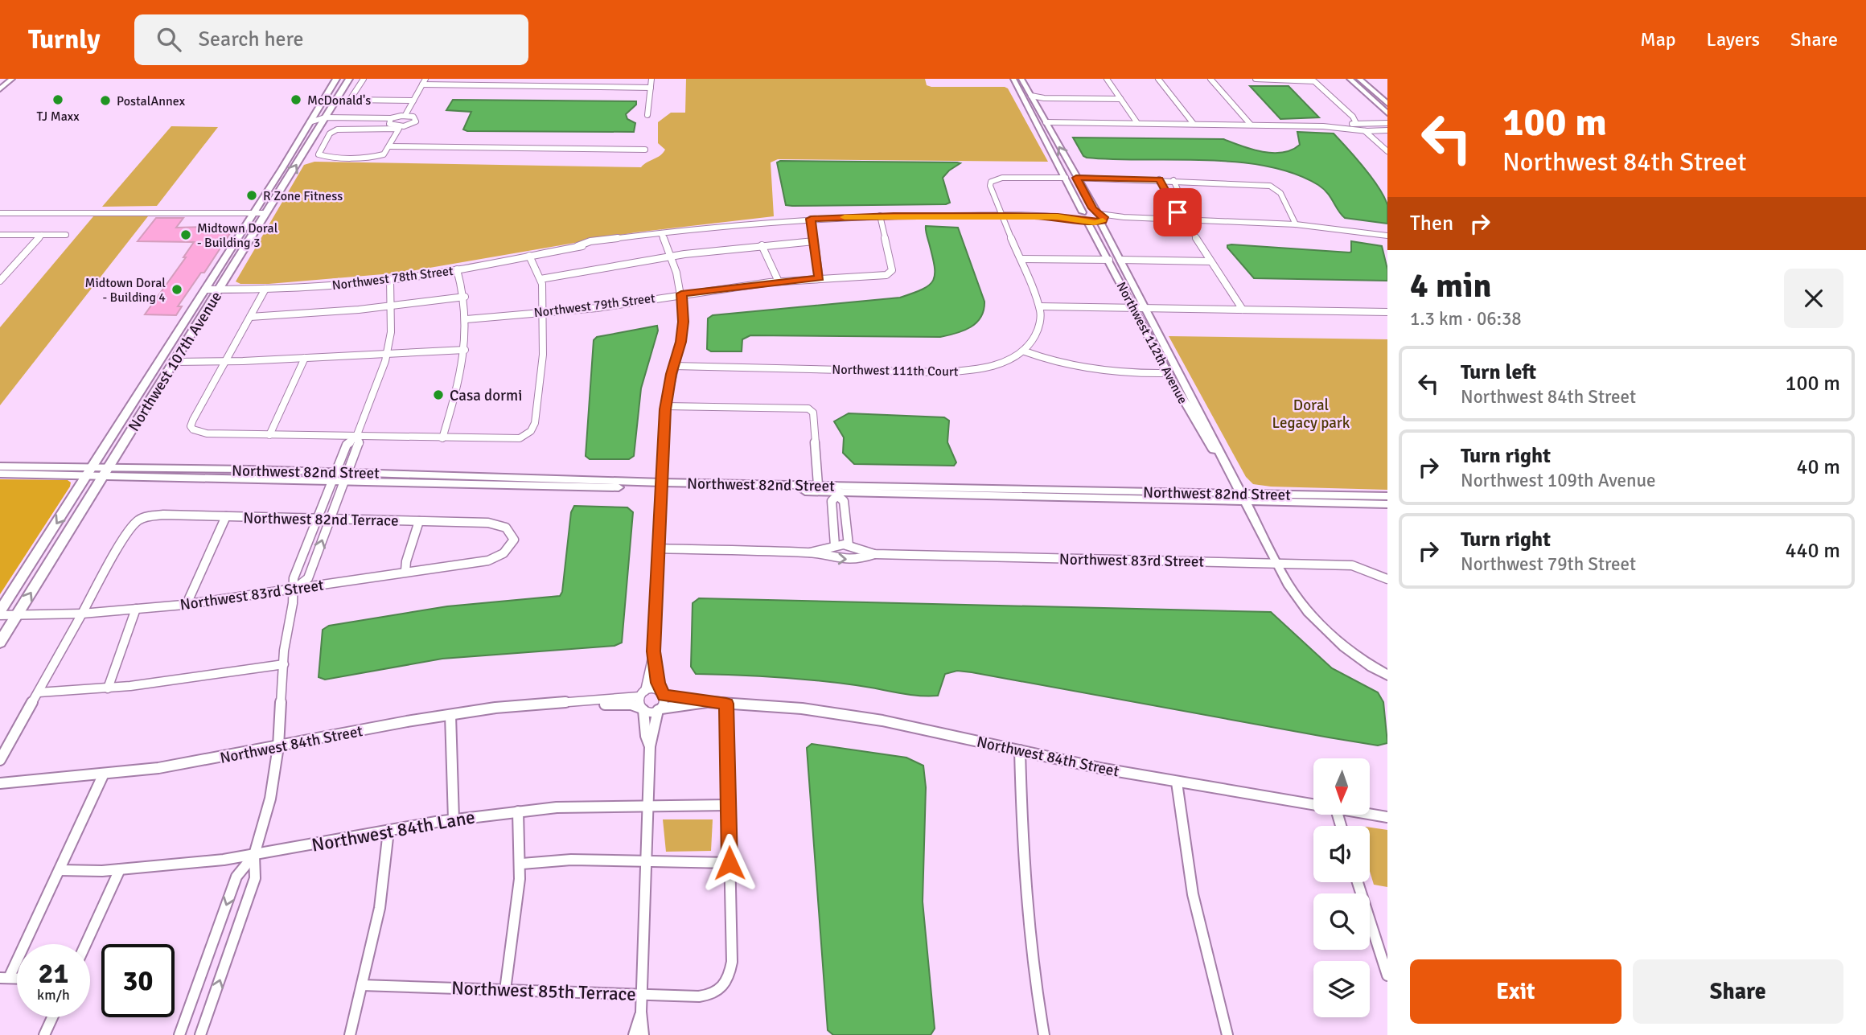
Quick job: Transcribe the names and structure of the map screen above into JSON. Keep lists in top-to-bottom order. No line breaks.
{"streets":{"main road":["Northwest 107th Avenue"],"street":["Northwest 78th Street","Northwest 79th Street","Northwest 112th Avenue","Northwest 111th Court","Northwest 82nd Street","Northwest 82nd Terrace","Northwest 83rd Street","Northwest 84th Street","Northwest 84th Lane","Northwest 85th Terrace"]},"crossings":[["Northwest 78th Street","Northwest 79th Street"],["Northwest 78th Street","Northwest 112th Avenue"],["Northwest 78th Street","Northwest 107th Avenue"],["Northwest 112th Avenue","Northwest 82nd Street"],["Northwest 112th Avenue","Northwest 83rd Street"],["Northwest 107th Avenue","Northwest 82nd Street"],["Northwest 107th Avenue","Northwest 83rd Street"],["Northwest 82nd Terrace","Northwest 83rd Street"]],"parks":["Doral Legacy park"],"places":["TJ Maxx","McDonald's","PostalAnnex","R Zone Fitness","Midtown Doral - Building 3","Midtown Doral - Building 4","Casa dormi"],"north":"bottom","page":{"header":"Turnly","search":"Search here","nav":["Map","Layers","Share"],"turn":["100 m","Northwest 84th Street"],"then":"Then","heading":["4 min","1.3 km · 06:38"],"list":[{"name":"Turn left","note":"Northwest 84th Street","value":"100 m"},{"name":"Turn right","note":"Northwest 109th Avenue","value":"40 m"},{"name":"Turn right","note":"Northwest 79th Street","value":"440 m"}],"speed":"21 km/h","limit":"30","buttons":["Exit","Share"]}}
